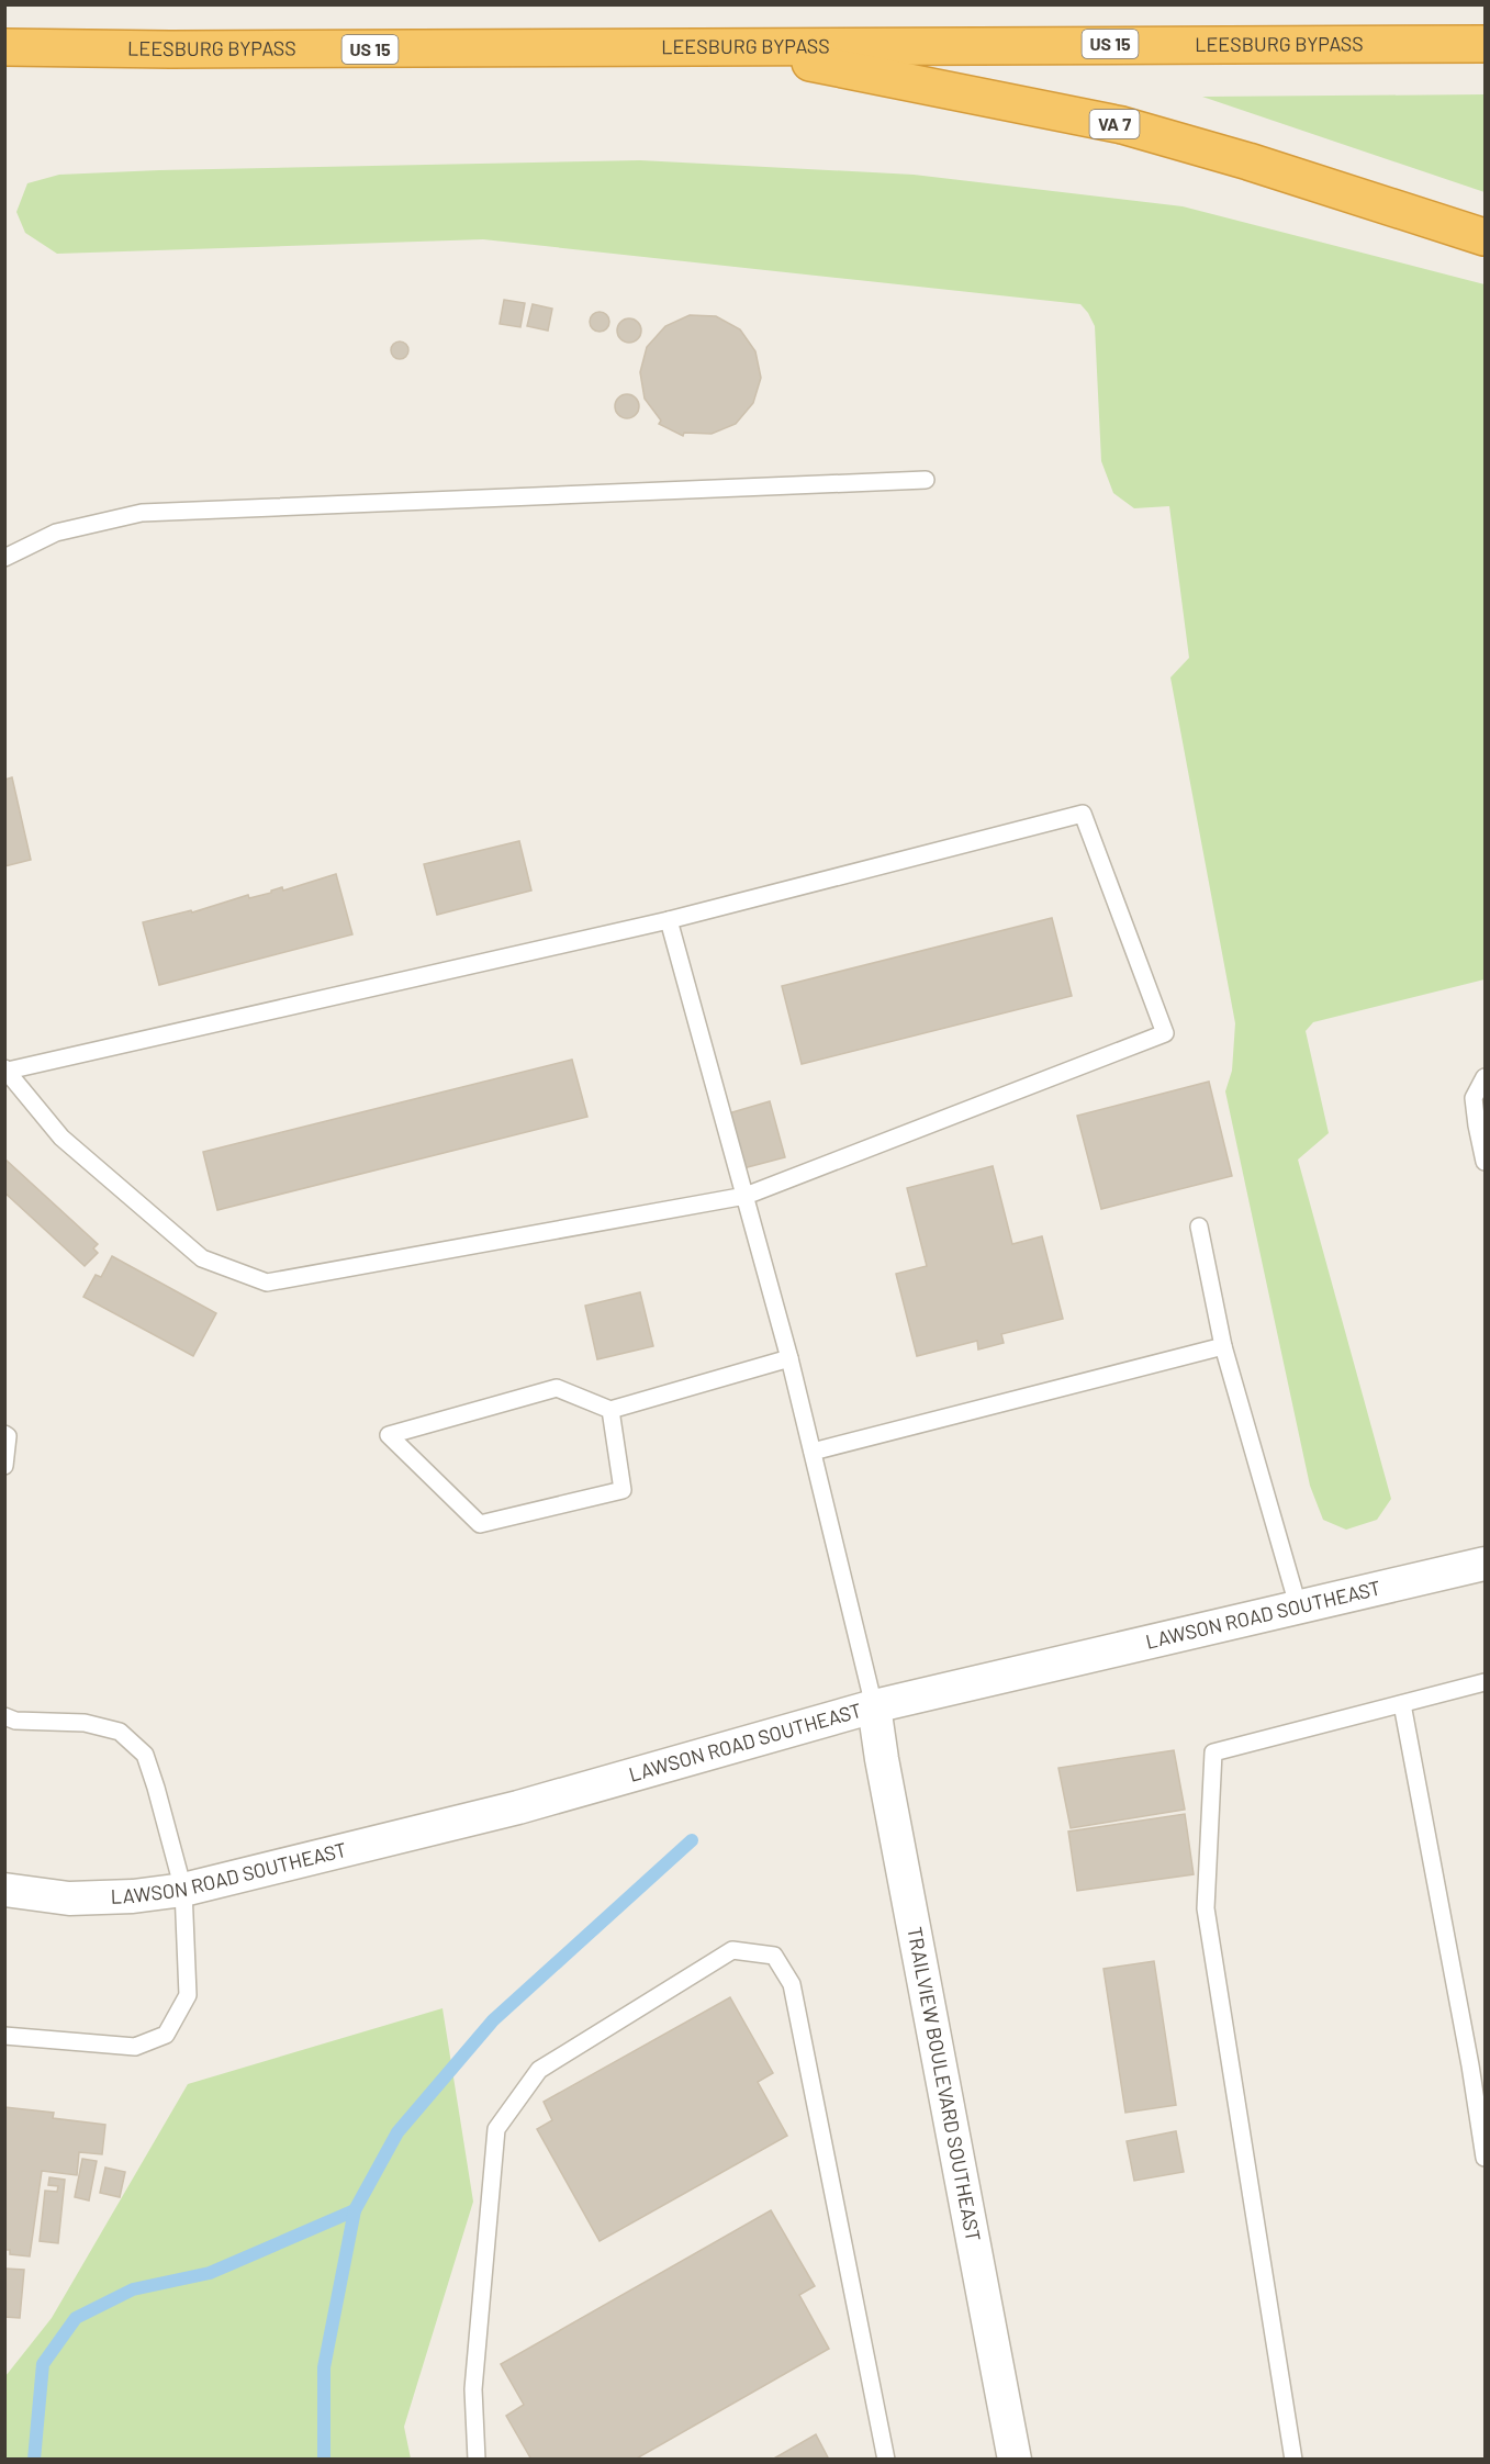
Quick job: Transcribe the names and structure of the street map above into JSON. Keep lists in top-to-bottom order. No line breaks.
{"streets":{"highway":["US 15","LEESBURG BYPASS","VA 7"],"street":["LAWSON ROAD SOUTHEAST","TRAILVIEW BOULEVARD SOUTHEAST"]},"crossings":[["LEESBURG BYPASS","VA 7"],["LAWSON ROAD SOUTHEAST","TRAILVIEW BOULEVARD SOUTHEAST"]]}
